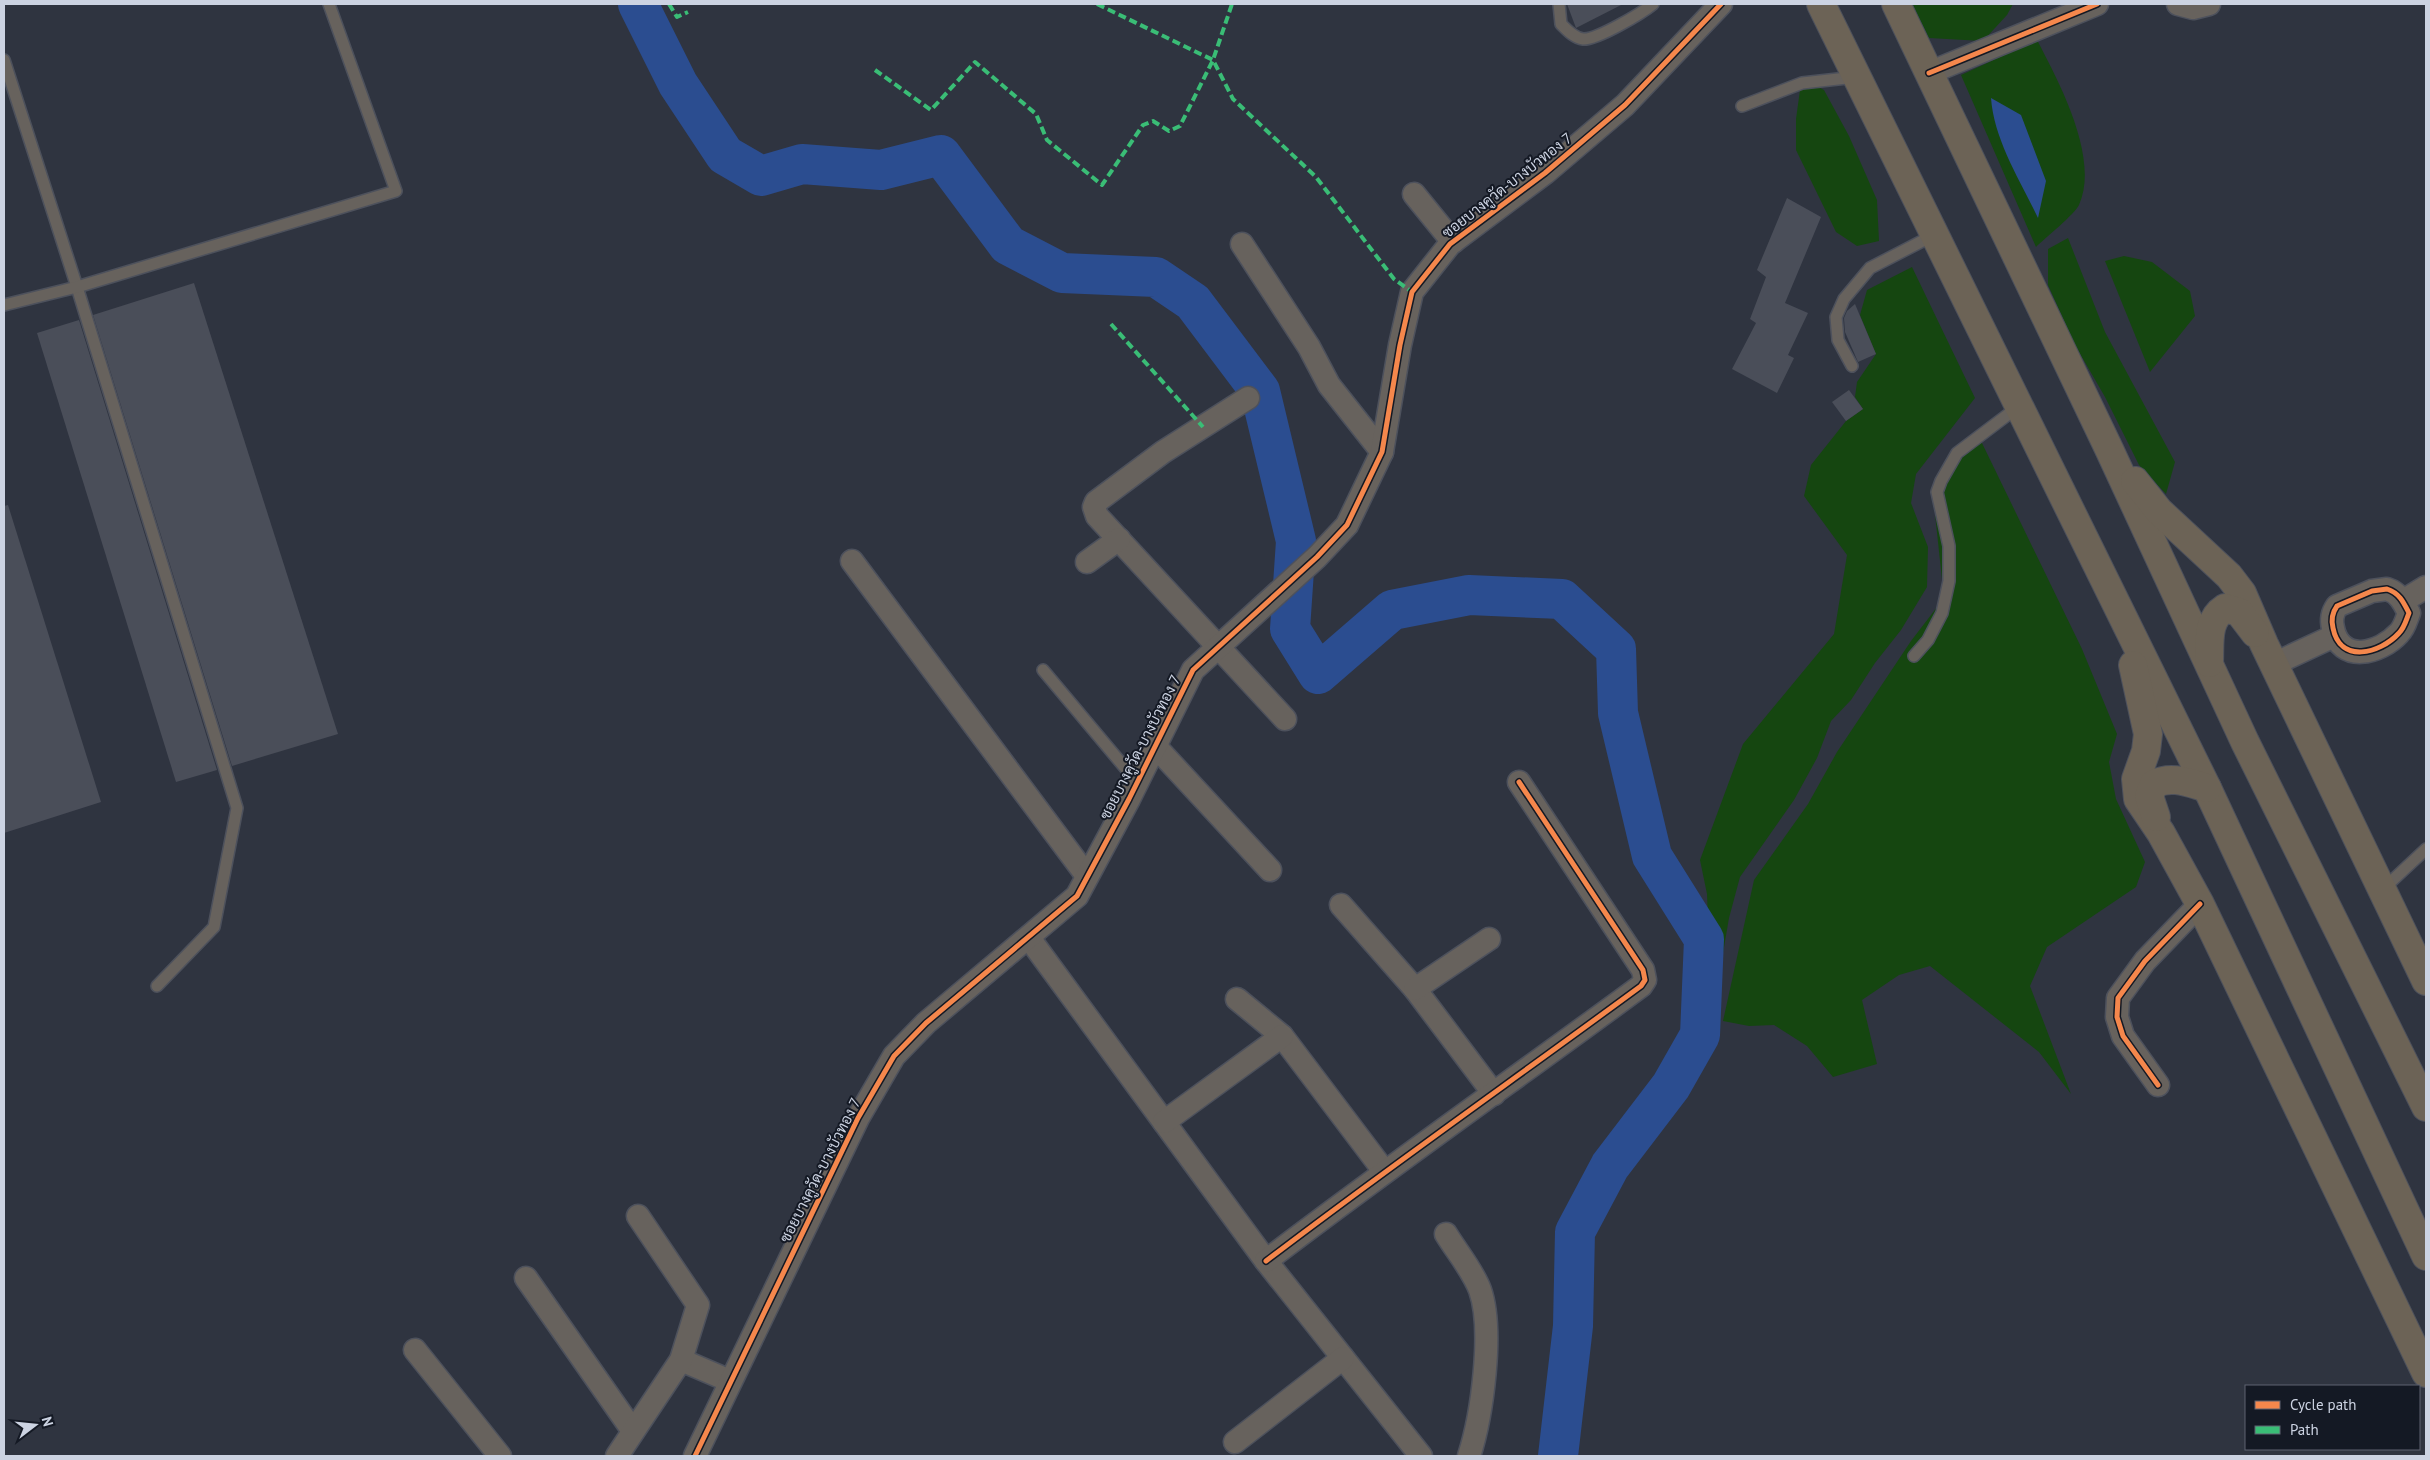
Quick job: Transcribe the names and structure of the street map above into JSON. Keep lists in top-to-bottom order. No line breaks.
{"streets":{"street":["ซอยบางคูวัด-บางบัวทอง 7"]},"legend":["Cycle path","Path"],"north":"right"}
